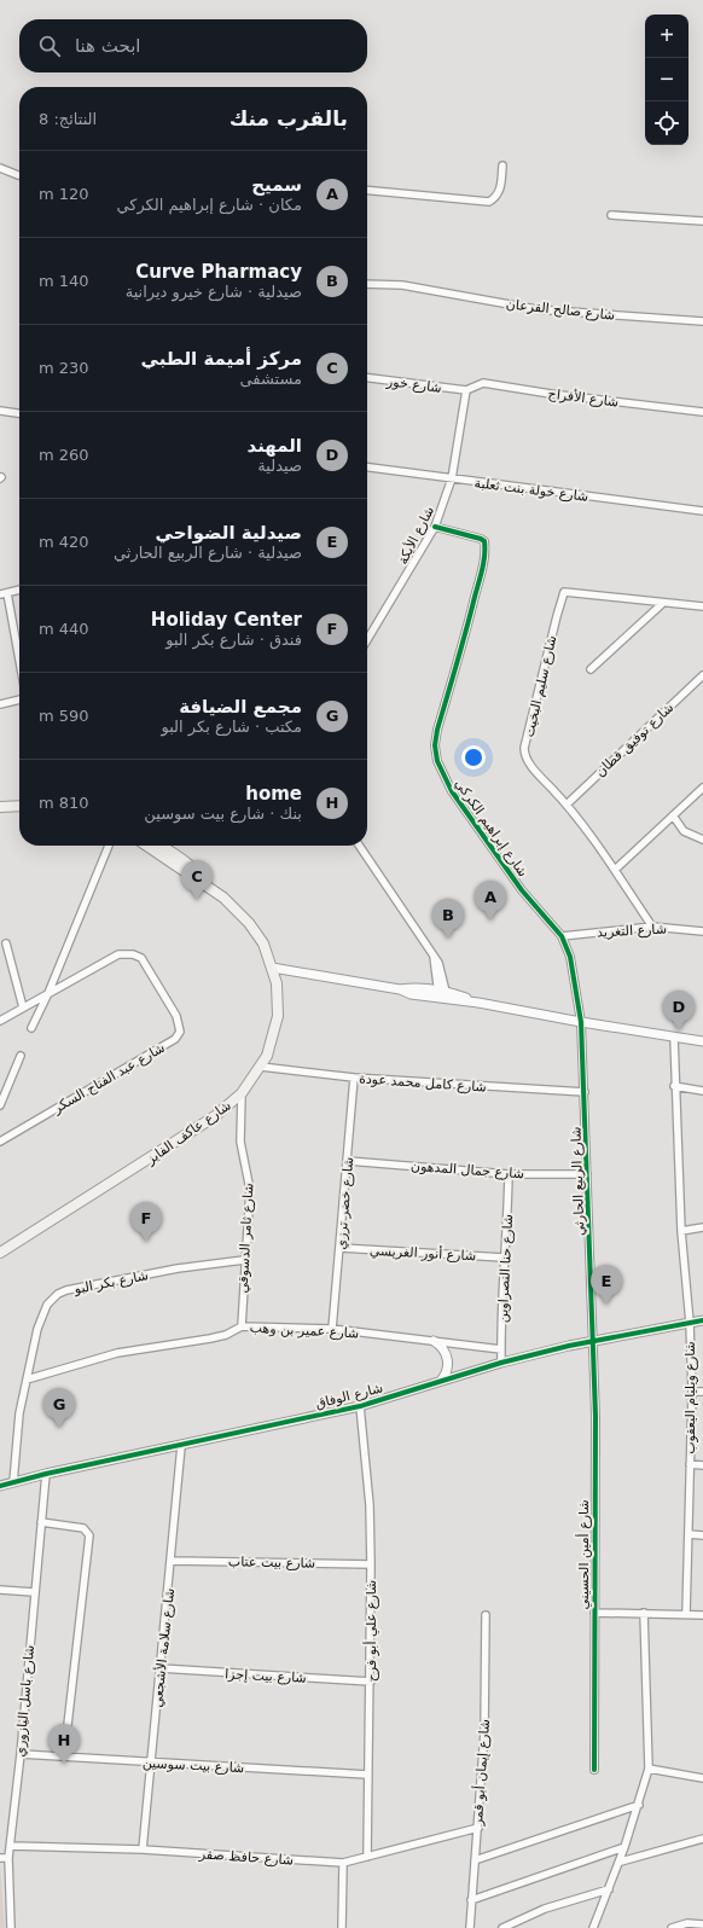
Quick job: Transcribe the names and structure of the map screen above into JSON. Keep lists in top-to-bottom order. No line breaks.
{"streets":{"main road":["شارع عاكف الفايز"],"street":["شارع صالح القرعان","شارع خور","شارع الأفراح","شارع خولة بنت ثعلبة","شارع الأيكة","شارع سليم البخيت","شارع توفيق قطان","شارع إبراهيم الكركي","شارع التغريد","شارع عبد الفتاح السكر","شارع كامل محمد عودة","شارع جمال المدهون","شارع الربيع الحارثي","شارع خضر ترزي","شارع ثامر الدسوقي","شارع أنور الغريسي","شارع حنا النصراوين","شارع بكر البو","شارع عمير بن وهب","شارع الوفاق","شارع ويليام اليعقوب","شارع أمين الحسيني","شارع بيت عتاب","شارع علي أبو فرح","شارع سلامة الأشجعي","شارع بيت إجزا","شارع باسل اليازوري","شارع بيت سوسين","شارع إيمان أبو قمر","شارع حافظ صقر"]},"crossings":[["شارع خور","شارع الأفراح"],["شارع خور","شارع الأيكة"],["شارع الأفراح","شارع الأيكة"],["شارع خولة بنت ثعلبة","شارع الأيكة"],["شارع الأيكة","شارع إبراهيم الكركي"],["شارع سليم البخيت","شارع توفيق قطان"],["شارع سليم البخيت","شارع التغريد"],["شارع إبراهيم الكركي","شارع التغريد"],["شارع إبراهيم الكركي","شارع الربيع الحارثي"],["شارع كامل محمد عودة","شارع عاكف الفايز"],["شارع كامل محمد عودة","شارع الربيع الحارثي"],["شارع كامل محمد عودة","شارع خضر ترزي"],["شارع عاكف الفايز","شارع ثامر الدسوقي"],["شارع جمال المدهون","شارع الربيع الحارثي"],["شارع جمال المدهون","شارع خضر ترزي"],["شارع جمال المدهون","شارع حنا النصراوين"],["شارع الربيع الحارثي","شارع الوفاق"],["شارع الربيع الحارثي","شارع أمين الحسيني"],["شارع خضر ترزي","شارع أنور الغريسي"],["شارع خضر ترزي","شارع عمير بن وهب"],["شارع ثامر الدسوقي","شارع بكر البو"],["شارع ثامر الدسوقي","شارع عمير بن وهب"],["شارع أنور الغريسي","شارع حنا النصراوين"],["شارع حنا النصراوين","شارع عمير بن وهب"],["شارع حنا النصراوين","شارع الوفاق"],["شارع بكر البو","شارع عمير بن وهب"],["شارع بكر البو","شارع الوفاق"],["شارع الوفاق","شارع ويليام اليعقوب"],["شارع الوفاق","شارع أمين الحسيني"],["شارع الوفاق","شارع علي أبو فرح"],["شارع الوفاق","شارع سلامة الأشجعي"],["شارع الوفاق","شارع باسل اليازوري"],["شارع بيت عتاب","شارع علي أبو فرح"],["شارع بيت عتاب","شارع سلامة الأشجعي"],["شارع علي أبو فرح","شارع بيت إجزا"],["شارع علي أبو فرح","شارع بيت سوسين"],["شارع علي أبو فرح","شارع حافظ صقر"],["شارع سلامة الأشجعي","شارع بيت إجزا"],["شارع سلامة الأشجعي","شارع بيت سوسين"],["شارع سلامة الأشجعي","شارع حافظ صقر"],["شارع باسل اليازوري","شارع بيت سوسين"],["شارع باسل اليازوري","شارع حافظ صقر"],["شارع إيمان أبو قمر","شارع حافظ صقر"]],"page":{"map_buttons":["+","−"],"search":"ابحث هنا","heading":["بالقرب منك","النتائج: 8"],"list":[{"mark":"A","name":"سميح","note":"مكان · شارع إبراهيم الكركي","value":"120 m"},{"mark":"B","name":"Curve Pharmacy","note":"صيدلية · شارع خيرو ديرانية","value":"140 m"},{"mark":"C","name":"مركز أميمة الطبي","note":"مستشفى","value":"230 m"},{"mark":"D","name":"المهند","note":"صيدلية","value":"260 m"},{"mark":"E","name":"صيدلية الضواحي","note":"صيدلية · شارع الربيع الحارثي","value":"420 m"},{"mark":"F","name":"Holiday Center","note":"فندق · شارع بكر البو","value":"440 m"},{"mark":"G","name":"مجمع الضيافة","note":"مكتب · شارع بكر البو","value":"590 m"},{"mark":"H","name":"home","note":"بنك · شارع بيت سوسين","value":"810 m"}],"pins":["C","A","B","D","F","E","G","H"]}}
